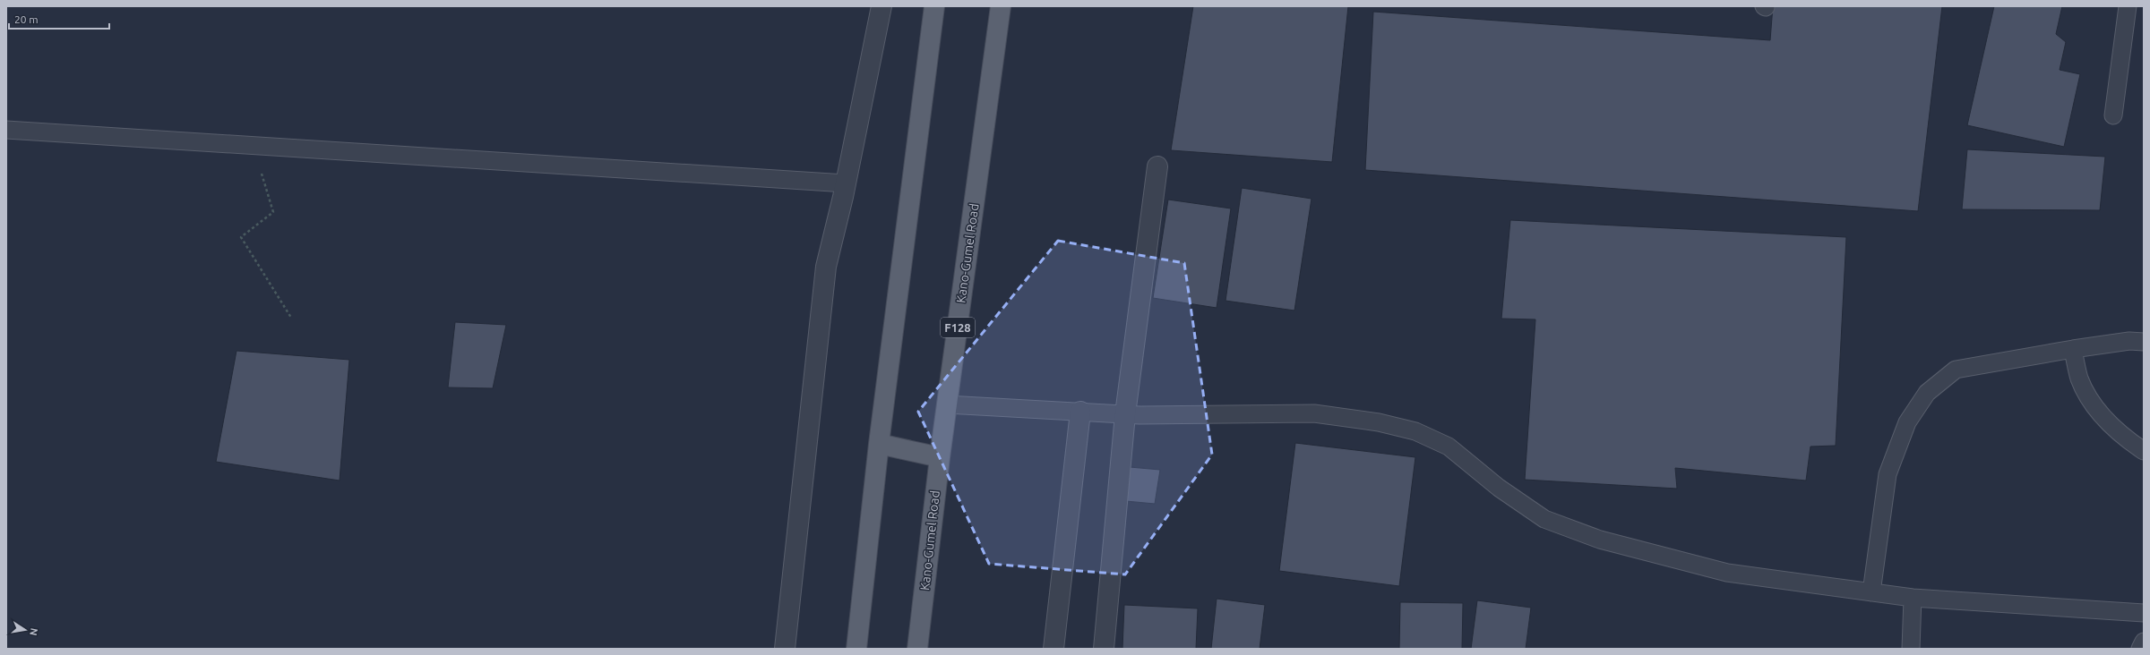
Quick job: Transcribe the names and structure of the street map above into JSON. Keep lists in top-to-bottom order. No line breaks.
{"streets":{"main road":["Kano-Gumel Road","F128"]},"scale_bar":"20 m","north":"right"}
